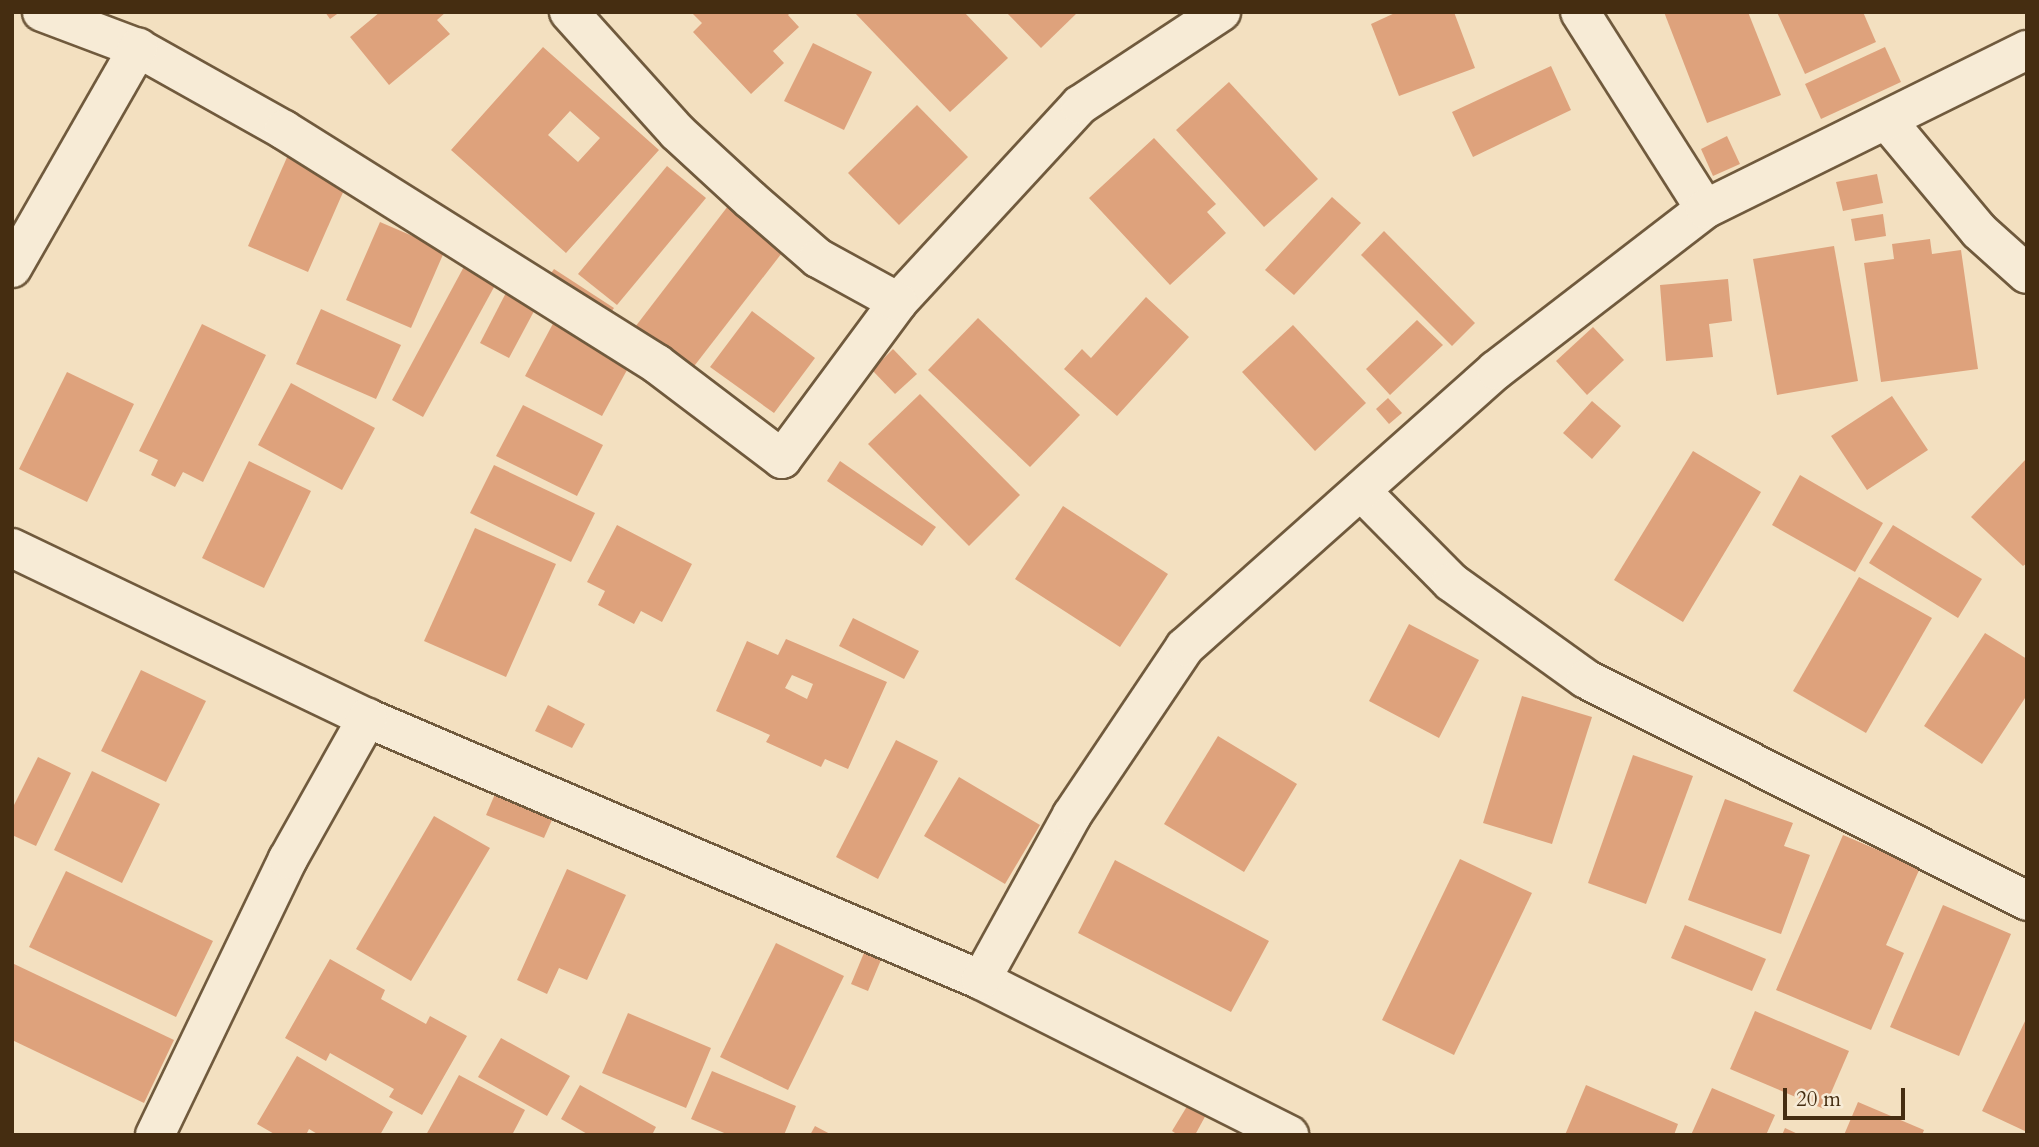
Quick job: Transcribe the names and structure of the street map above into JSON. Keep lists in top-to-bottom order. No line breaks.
{"scale_bar":"20 m"}
